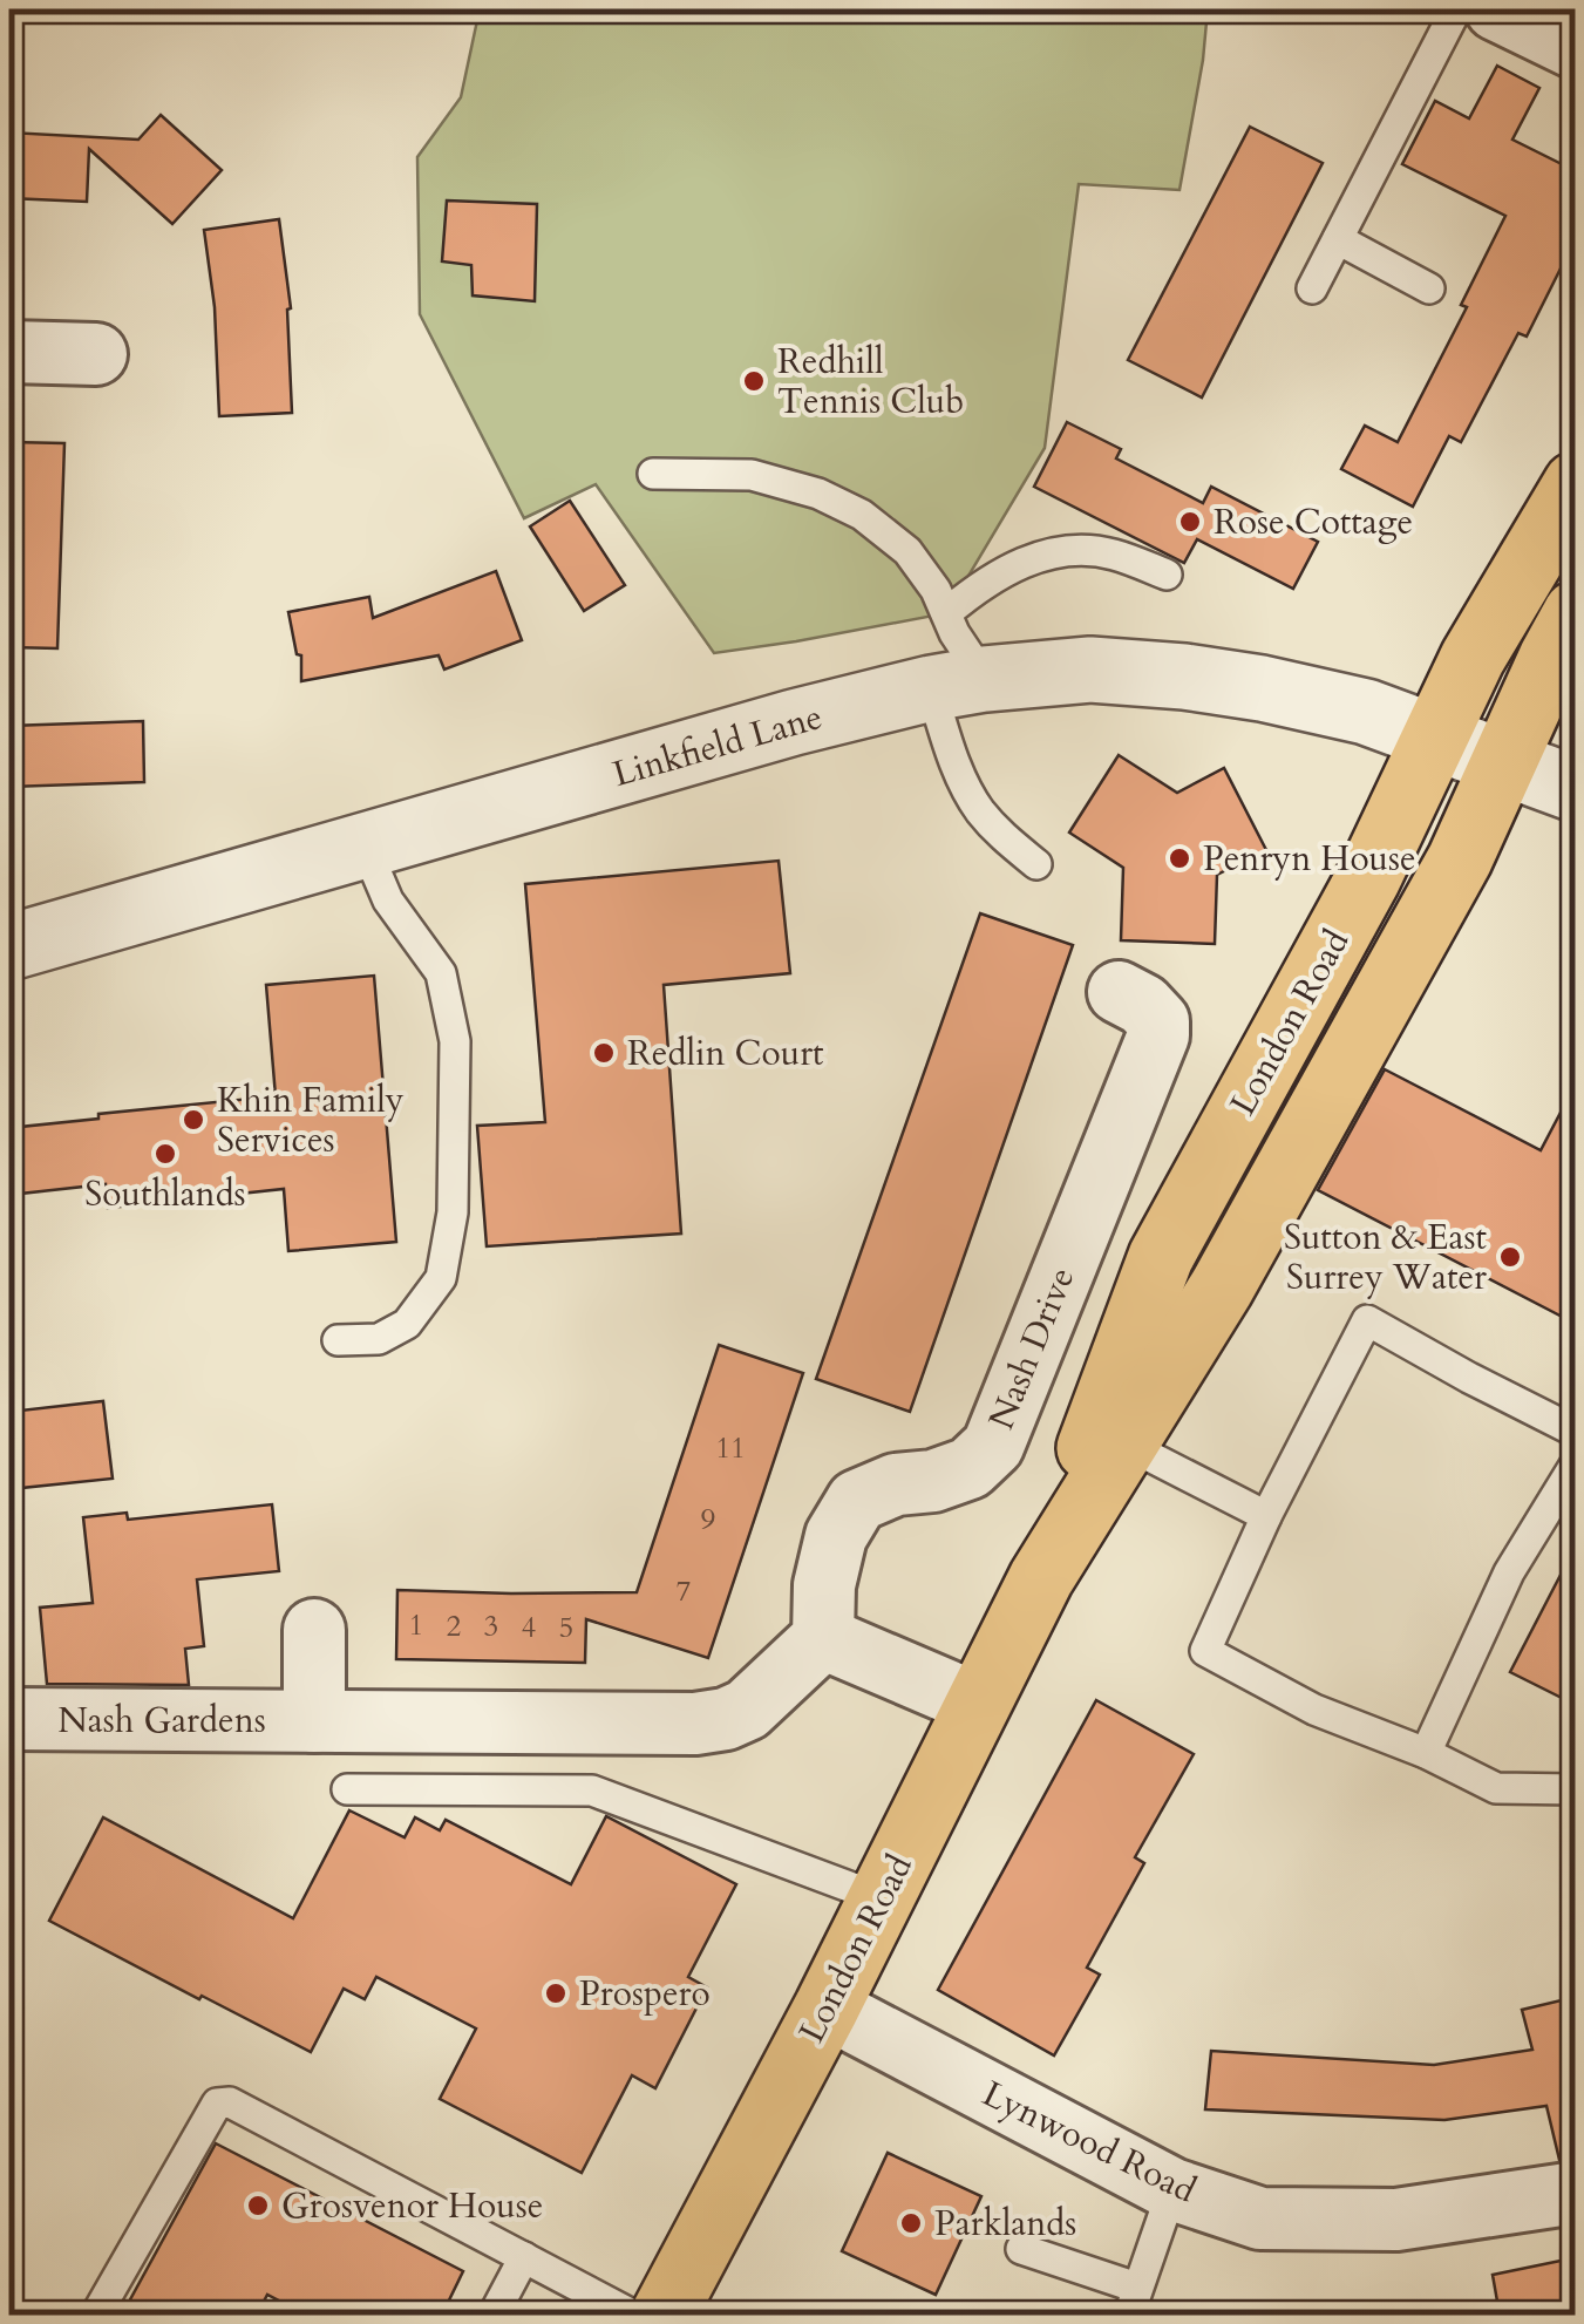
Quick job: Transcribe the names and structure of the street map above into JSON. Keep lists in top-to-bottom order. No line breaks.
{"streets":{"main road":["London Road"],"street":["Linkfield Lane","Nash Drive","Nash Gardens","Lynwood Road"]},"crossings":[["Linkfield Lane","London Road"],["London Road","Lynwood Road"],["Nash Drive","Nash Gardens"]],"places":["Redhill Tennis Club","Rose Cottage","Penryn House","Redlin Court","Khin Family Services","Southlands","Sutton & East Surrey Water","Prospero","Grosvenor House","Parklands"],"house_numbers":["11","9","7","1","2","3","4","5"]}
